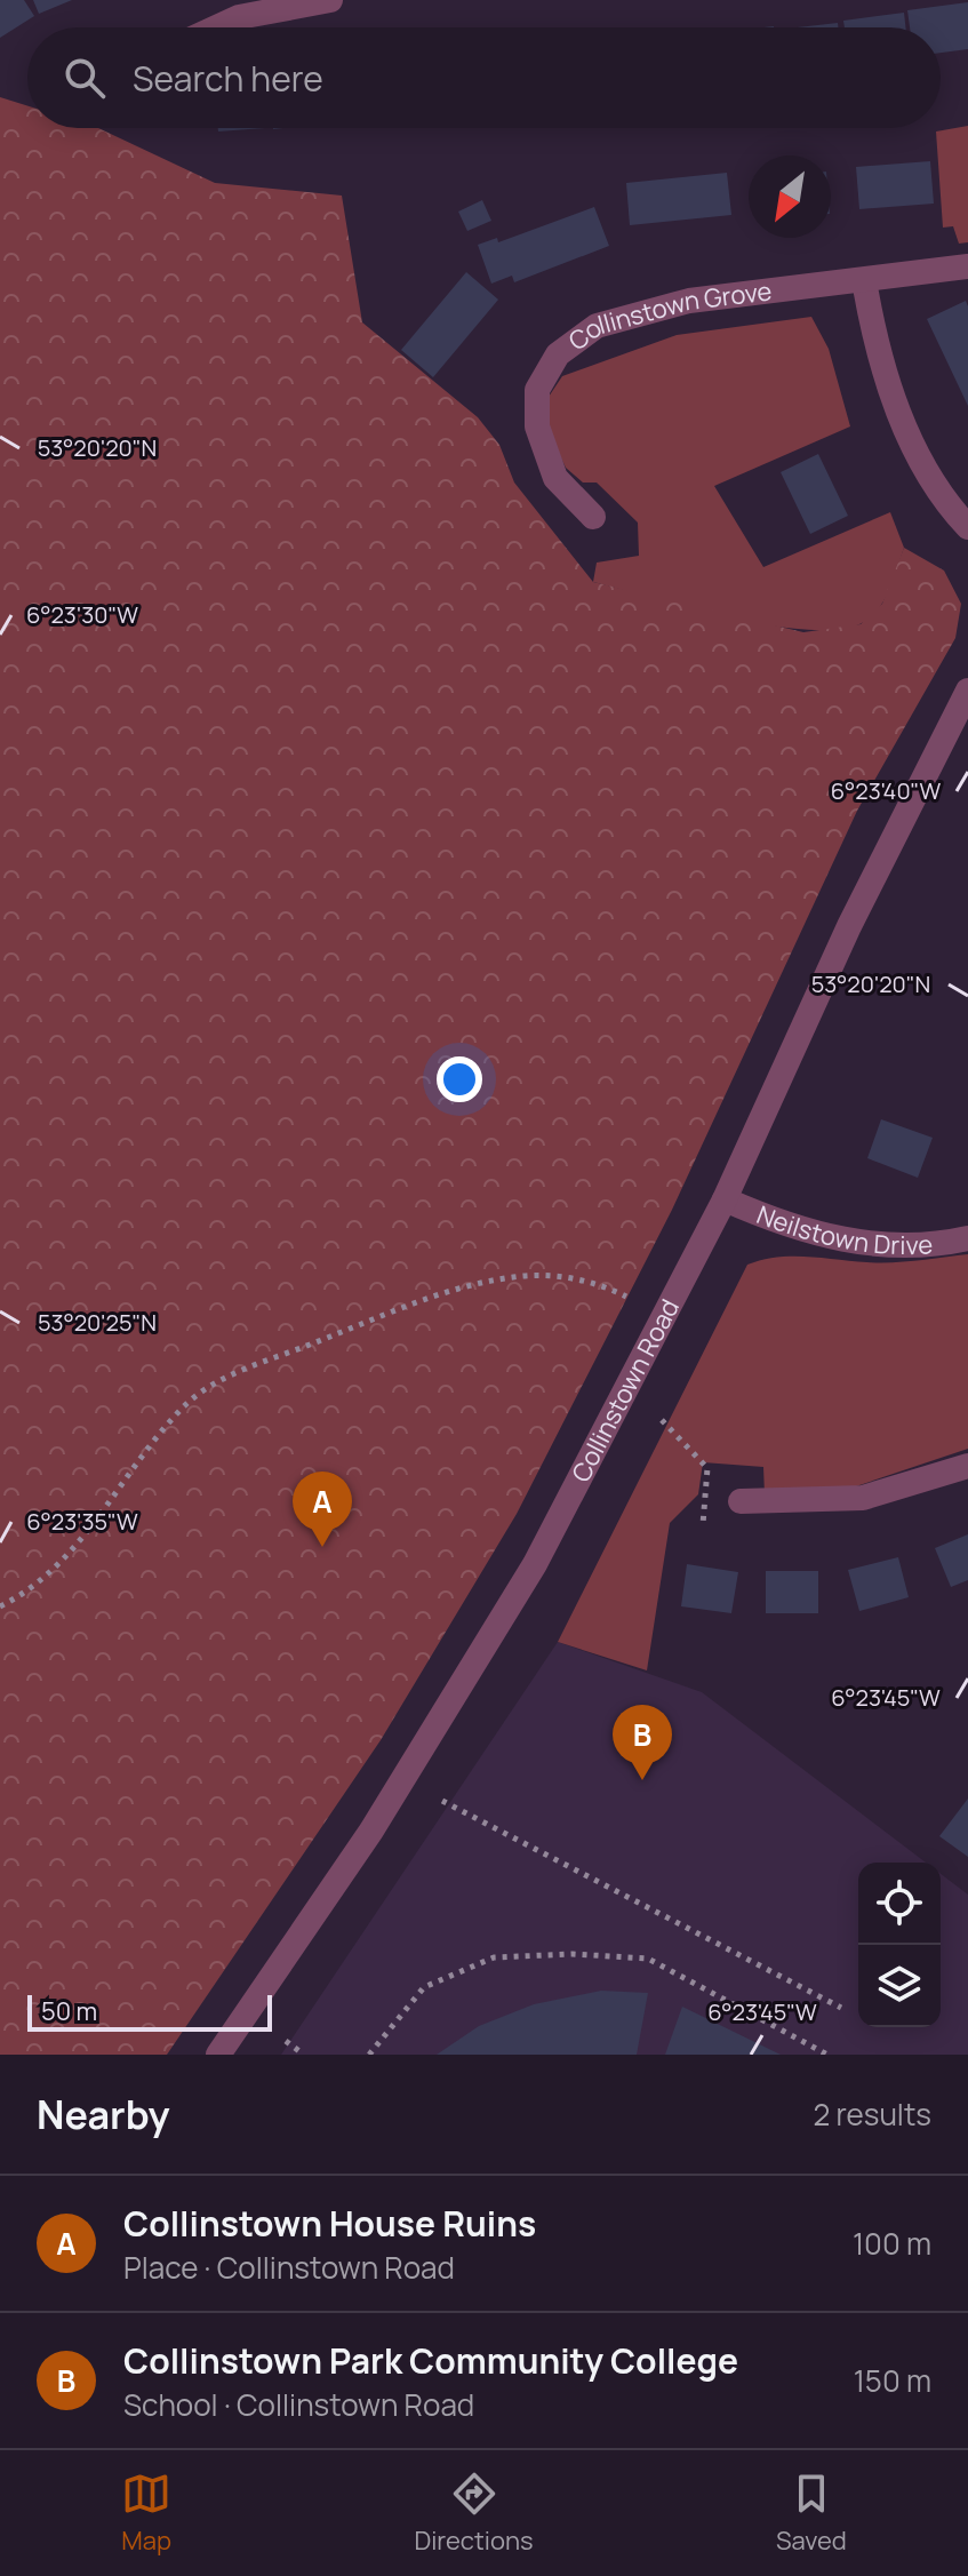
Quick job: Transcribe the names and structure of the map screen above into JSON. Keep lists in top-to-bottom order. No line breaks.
{"streets":{"street":["Collinstown Grove","Neilstown Drive","Collinstown Road"]},"crossings":[["Neilstown Drive","Collinstown Road"]],"scale_bar":"50 m","north":"bottom left","page":{"search":"Search here","pins":["A","B"],"scale":"50 m","heading":["Nearby","2 results"],"list":[{"mark":"A","name":"Collinstown House Ruins","note":"Place · Collinstown Road","value":"100 m"},{"mark":"B","name":"Collinstown Park Community College","note":"School · Collinstown Road","value":"150 m"}],"nav":["Map","Directions","Saved"]},"coordinates":["53°20'20\"N","6°23'30\"W","6°23'40\"W","53°20'25\"N","6°23'35\"W","6°23'45\"W"]}
